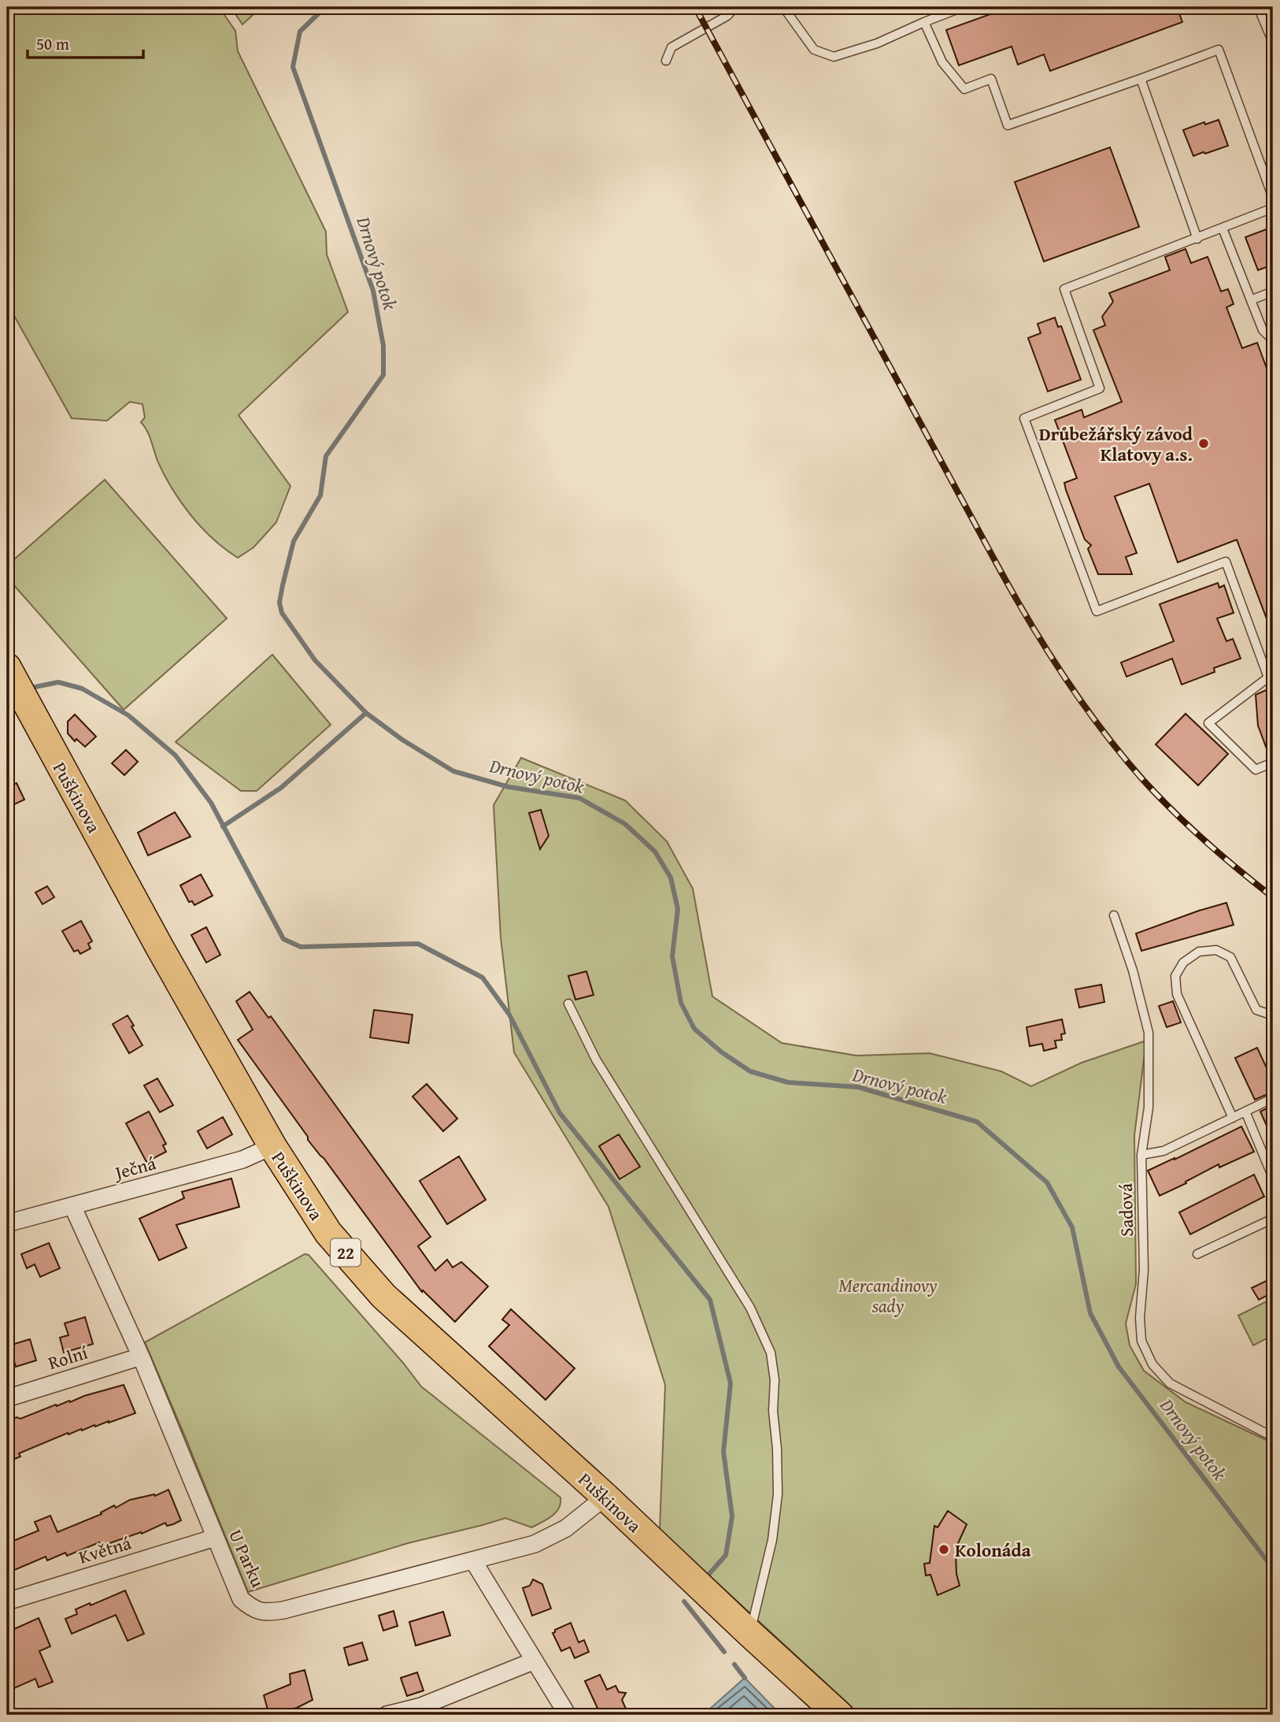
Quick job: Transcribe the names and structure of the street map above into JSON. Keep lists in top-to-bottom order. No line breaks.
{"streets":{"main road":["Puškinova","22"],"street":["Ječná","Rolní","Květná","U Parku"],"lane":["Sadová"]},"crossings":[["Puškinova","Ječná"],["Puškinova","U Parku"],["Ječná","U Parku"],["Rolní","U Parku"],["Květná","U Parku"]],"water":["Drnový potok"],"parks":["Mercandinovy sady"],"places":["Drůbežářský závod Klatovy a.s.","Kolonáda"],"scale_bar":"50 m"}
